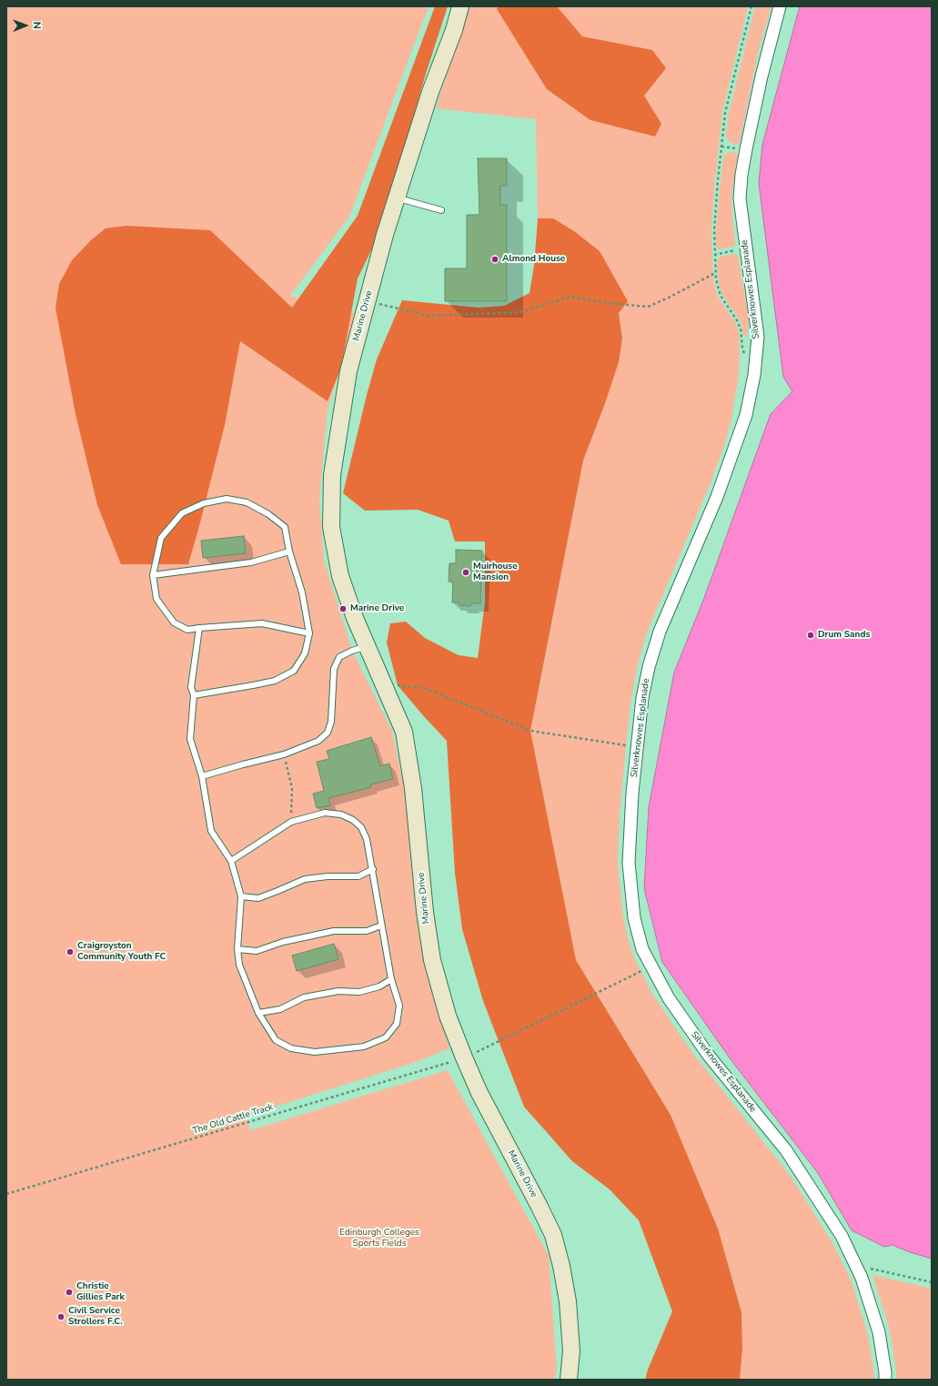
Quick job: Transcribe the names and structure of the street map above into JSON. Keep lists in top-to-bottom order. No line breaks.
{"streets":{"street":["Silverknowes Esplanade","Marine Drive"],"path":["The Old Cattle Track"]},"crossings":[["Silverknowes Esplanade","The Old Cattle Track"],["Marine Drive","The Old Cattle Track"]],"parks":["Edinburgh Colleges Sports Fields"],"places":["Almond House","Muirhouse Mansion","Marine Drive","Drum Sands","Craigroyston Community Youth FC","Christie Gillies Park","Civil Service Strollers F.C."],"north":"right"}
